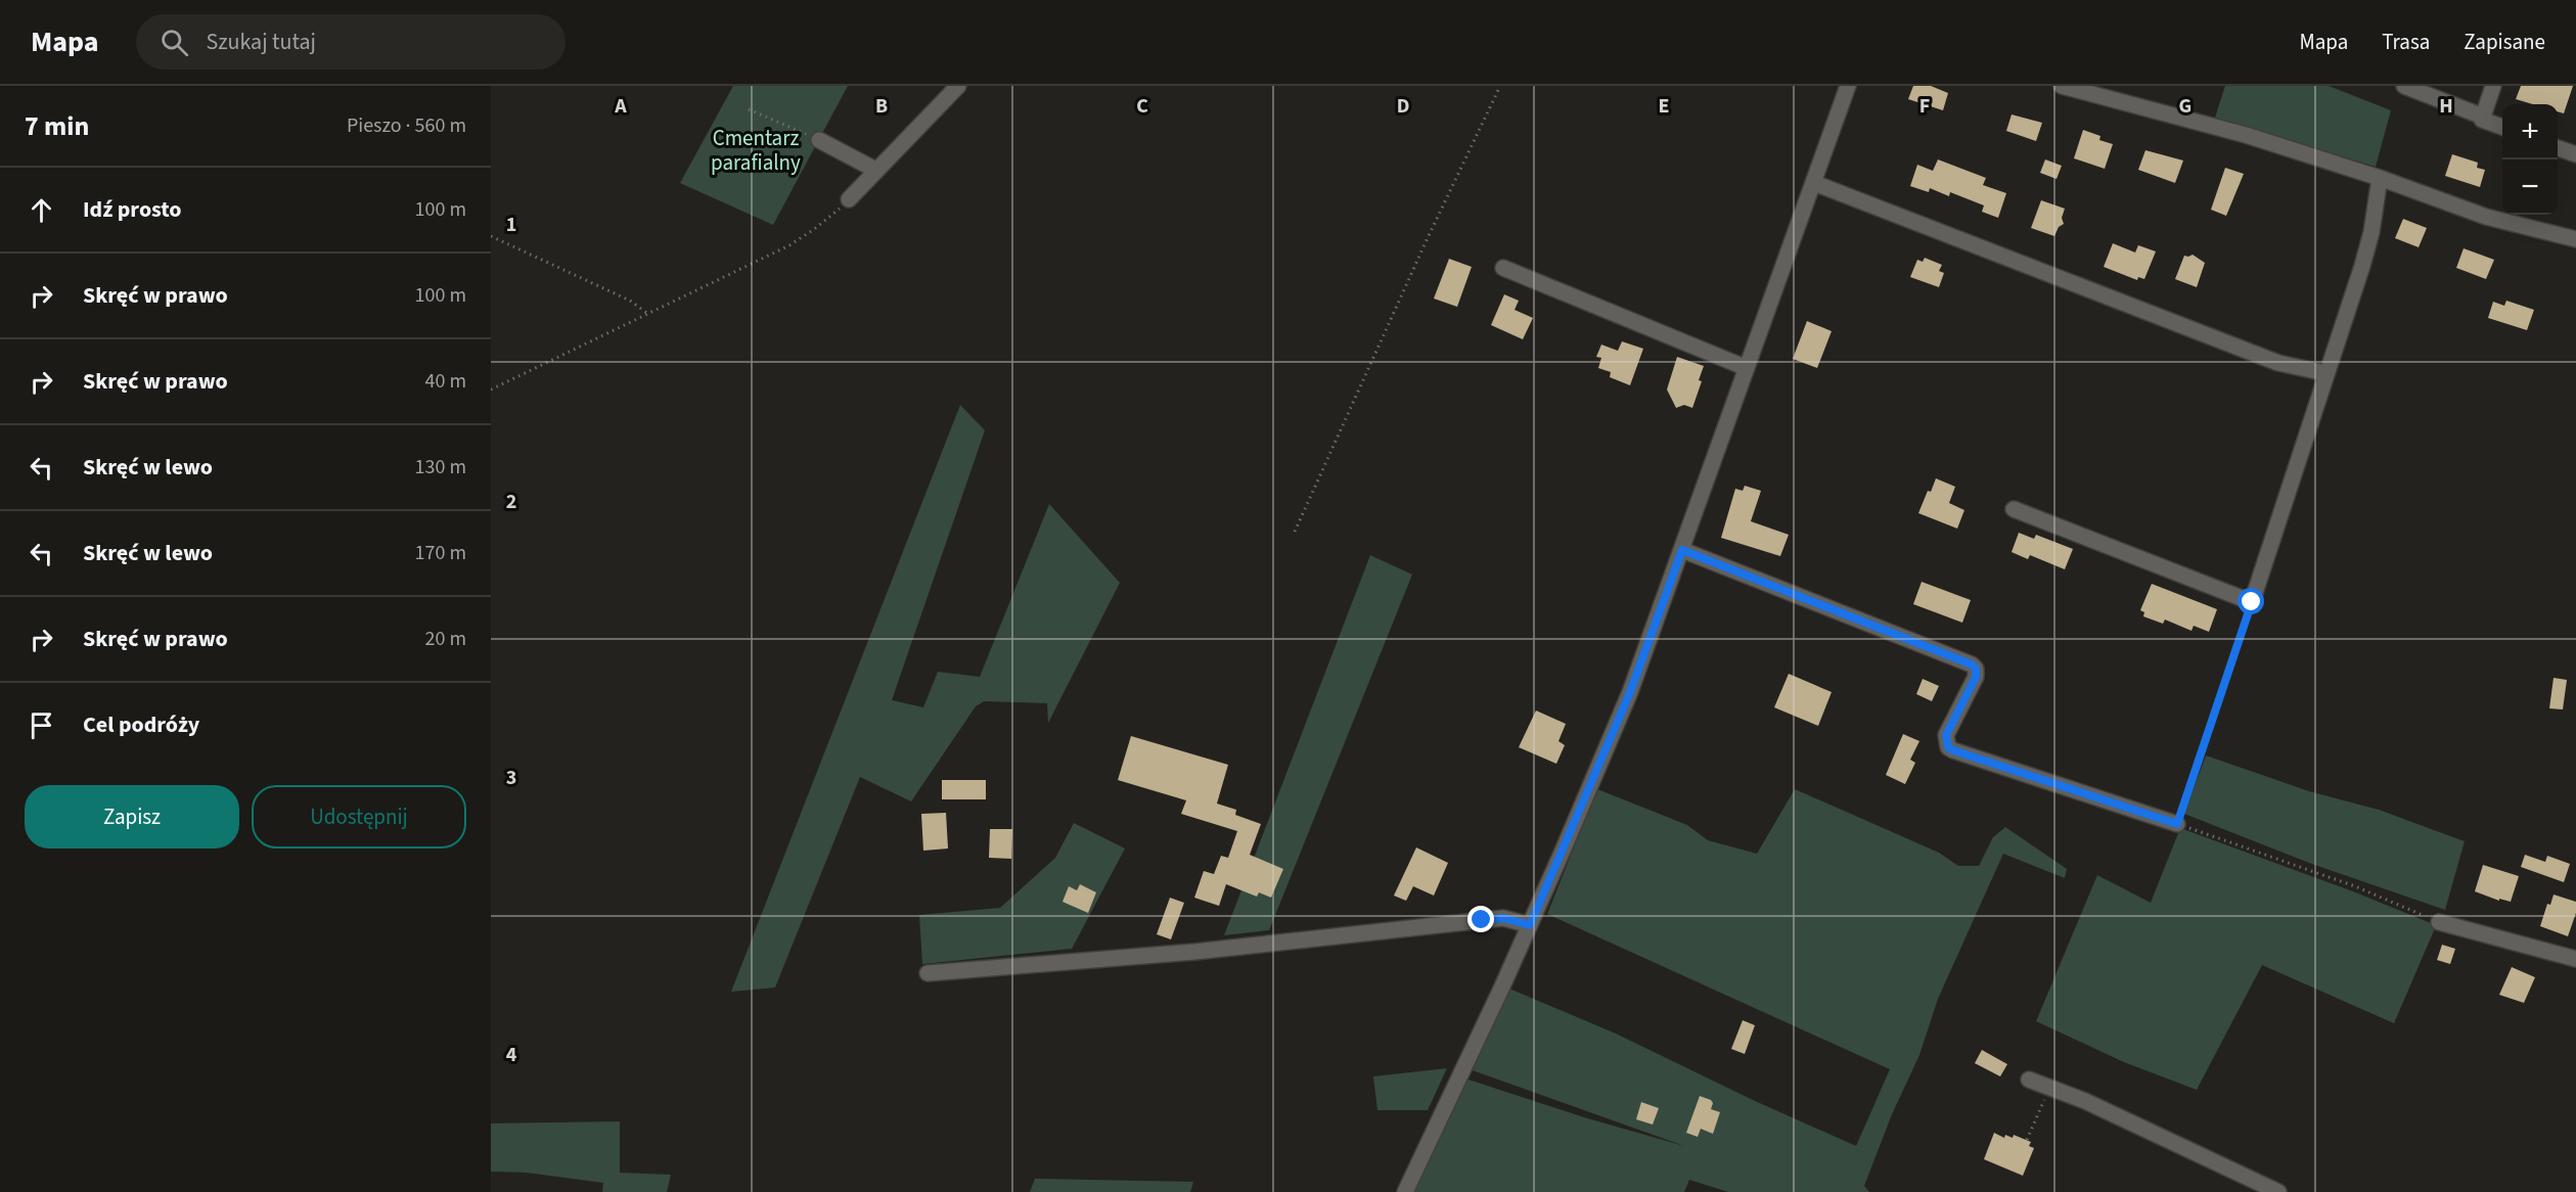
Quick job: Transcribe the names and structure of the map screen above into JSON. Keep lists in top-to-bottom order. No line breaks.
{"parks":["Cmentarz parafialny"],"page":{"header":"Mapa","search":"Szukaj tutaj","nav":["Mapa","Trasa","Zapisane"],"heading":["7 min","Pieszo · 560 m"],"map_buttons":["+","−"],"list":[["Idź prosto","100 m"],["Skręć w prawo","100 m"],["Skręć w prawo","40 m"],["Skręć w lewo","130 m"],["Skręć w lewo","170 m"],["Skręć w prawo","20 m"],"Cel podróży"],"buttons":["Zapisz","Udostępnij"]},"grid":{"columns":["A","B","C","D","E","F","G","H"],"rows":["1","2","3","4"]}}
